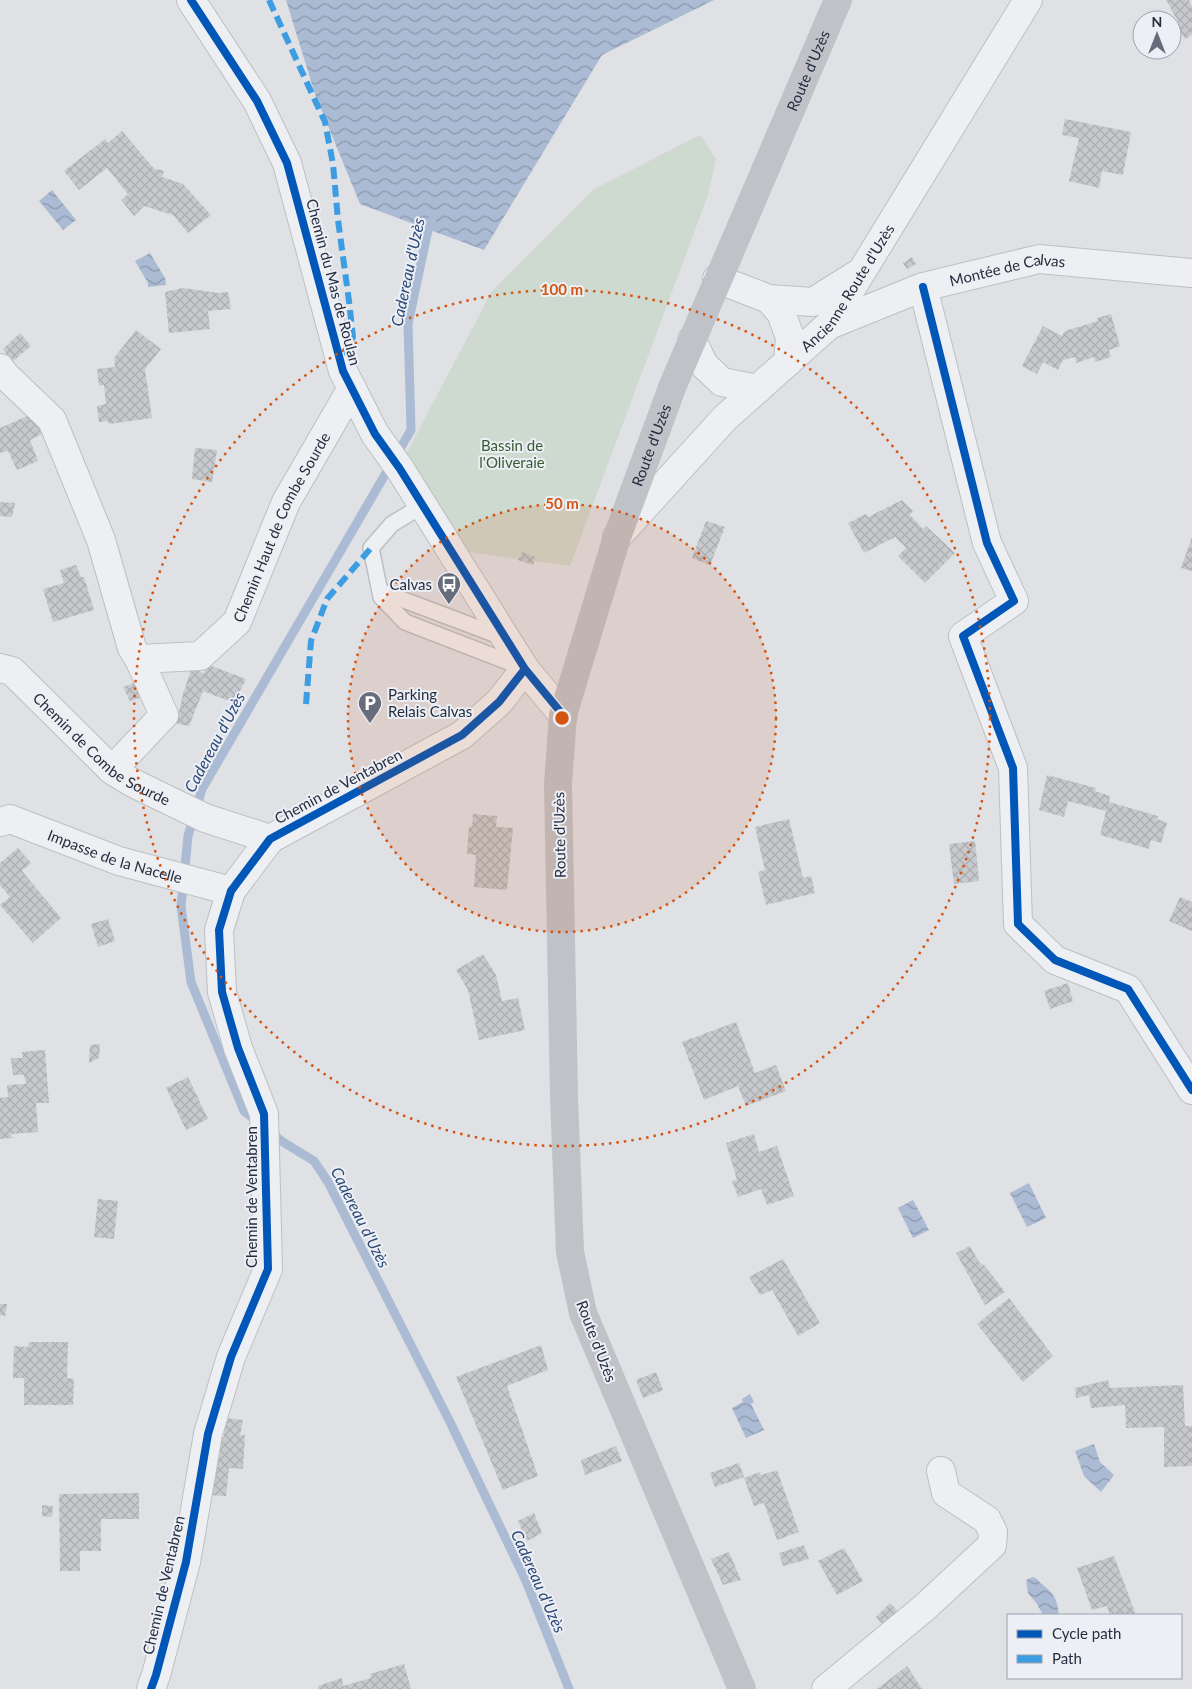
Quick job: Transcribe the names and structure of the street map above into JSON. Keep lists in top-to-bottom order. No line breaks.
{"streets":{"main road":["Route d'Uzès"],"street":["Montée de Calvas","Chemin du Mas de Roulan","Ancienne Route d'Uzès","Chemin Haut de Combe Sourde","Chemin de Combe Sourde","Chemin de Ventabren","Impasse de la Nacelle"]},"crossings":[["Route d'Uzès","Chemin du Mas de Roulan"],["Route d'Uzès","Ancienne Route d'Uzès"],["Montée de Calvas","Ancienne Route d'Uzès"],["Chemin du Mas de Roulan","Chemin Haut de Combe Sourde"],["Chemin du Mas de Roulan","Chemin de Ventabren"],["Chemin de Combe Sourde","Chemin de Ventabren"],["Chemin de Ventabren","Impasse de la Nacelle"]],"water":["Cadereau d'Uzès"],"parks":["Bassin de l'Oliveraie"],"places":{"bus stop":["Calvas"],"parking":["Parking Relais Calvas"]},"legend":["Cycle path","Path"],"north":"top","rings":["100 m","50 m"]}
